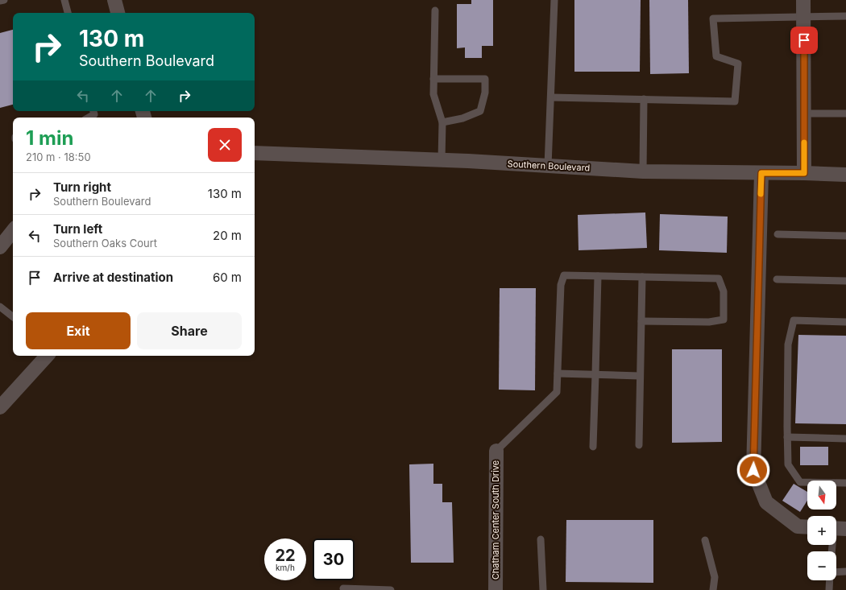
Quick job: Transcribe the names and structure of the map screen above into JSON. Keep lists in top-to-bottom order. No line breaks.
{"streets":{"street":["Southern Boulevard","Chatham Center South Drive"]},"north":"bottom","page":{"turn":["130 m","Southern Boulevard"],"heading":["1 min","210 m · 18:50"],"list":[{"name":"Turn right","note":"Southern Boulevard","value":"130 m"},{"name":"Turn left","note":"Southern Oaks Court","value":"20 m"},{"name":"Arrive at destination","value":"60 m"}],"buttons":["Exit","Share"],"map_buttons":["+","−"],"speed":"22 km/h","limit":"30"}}
